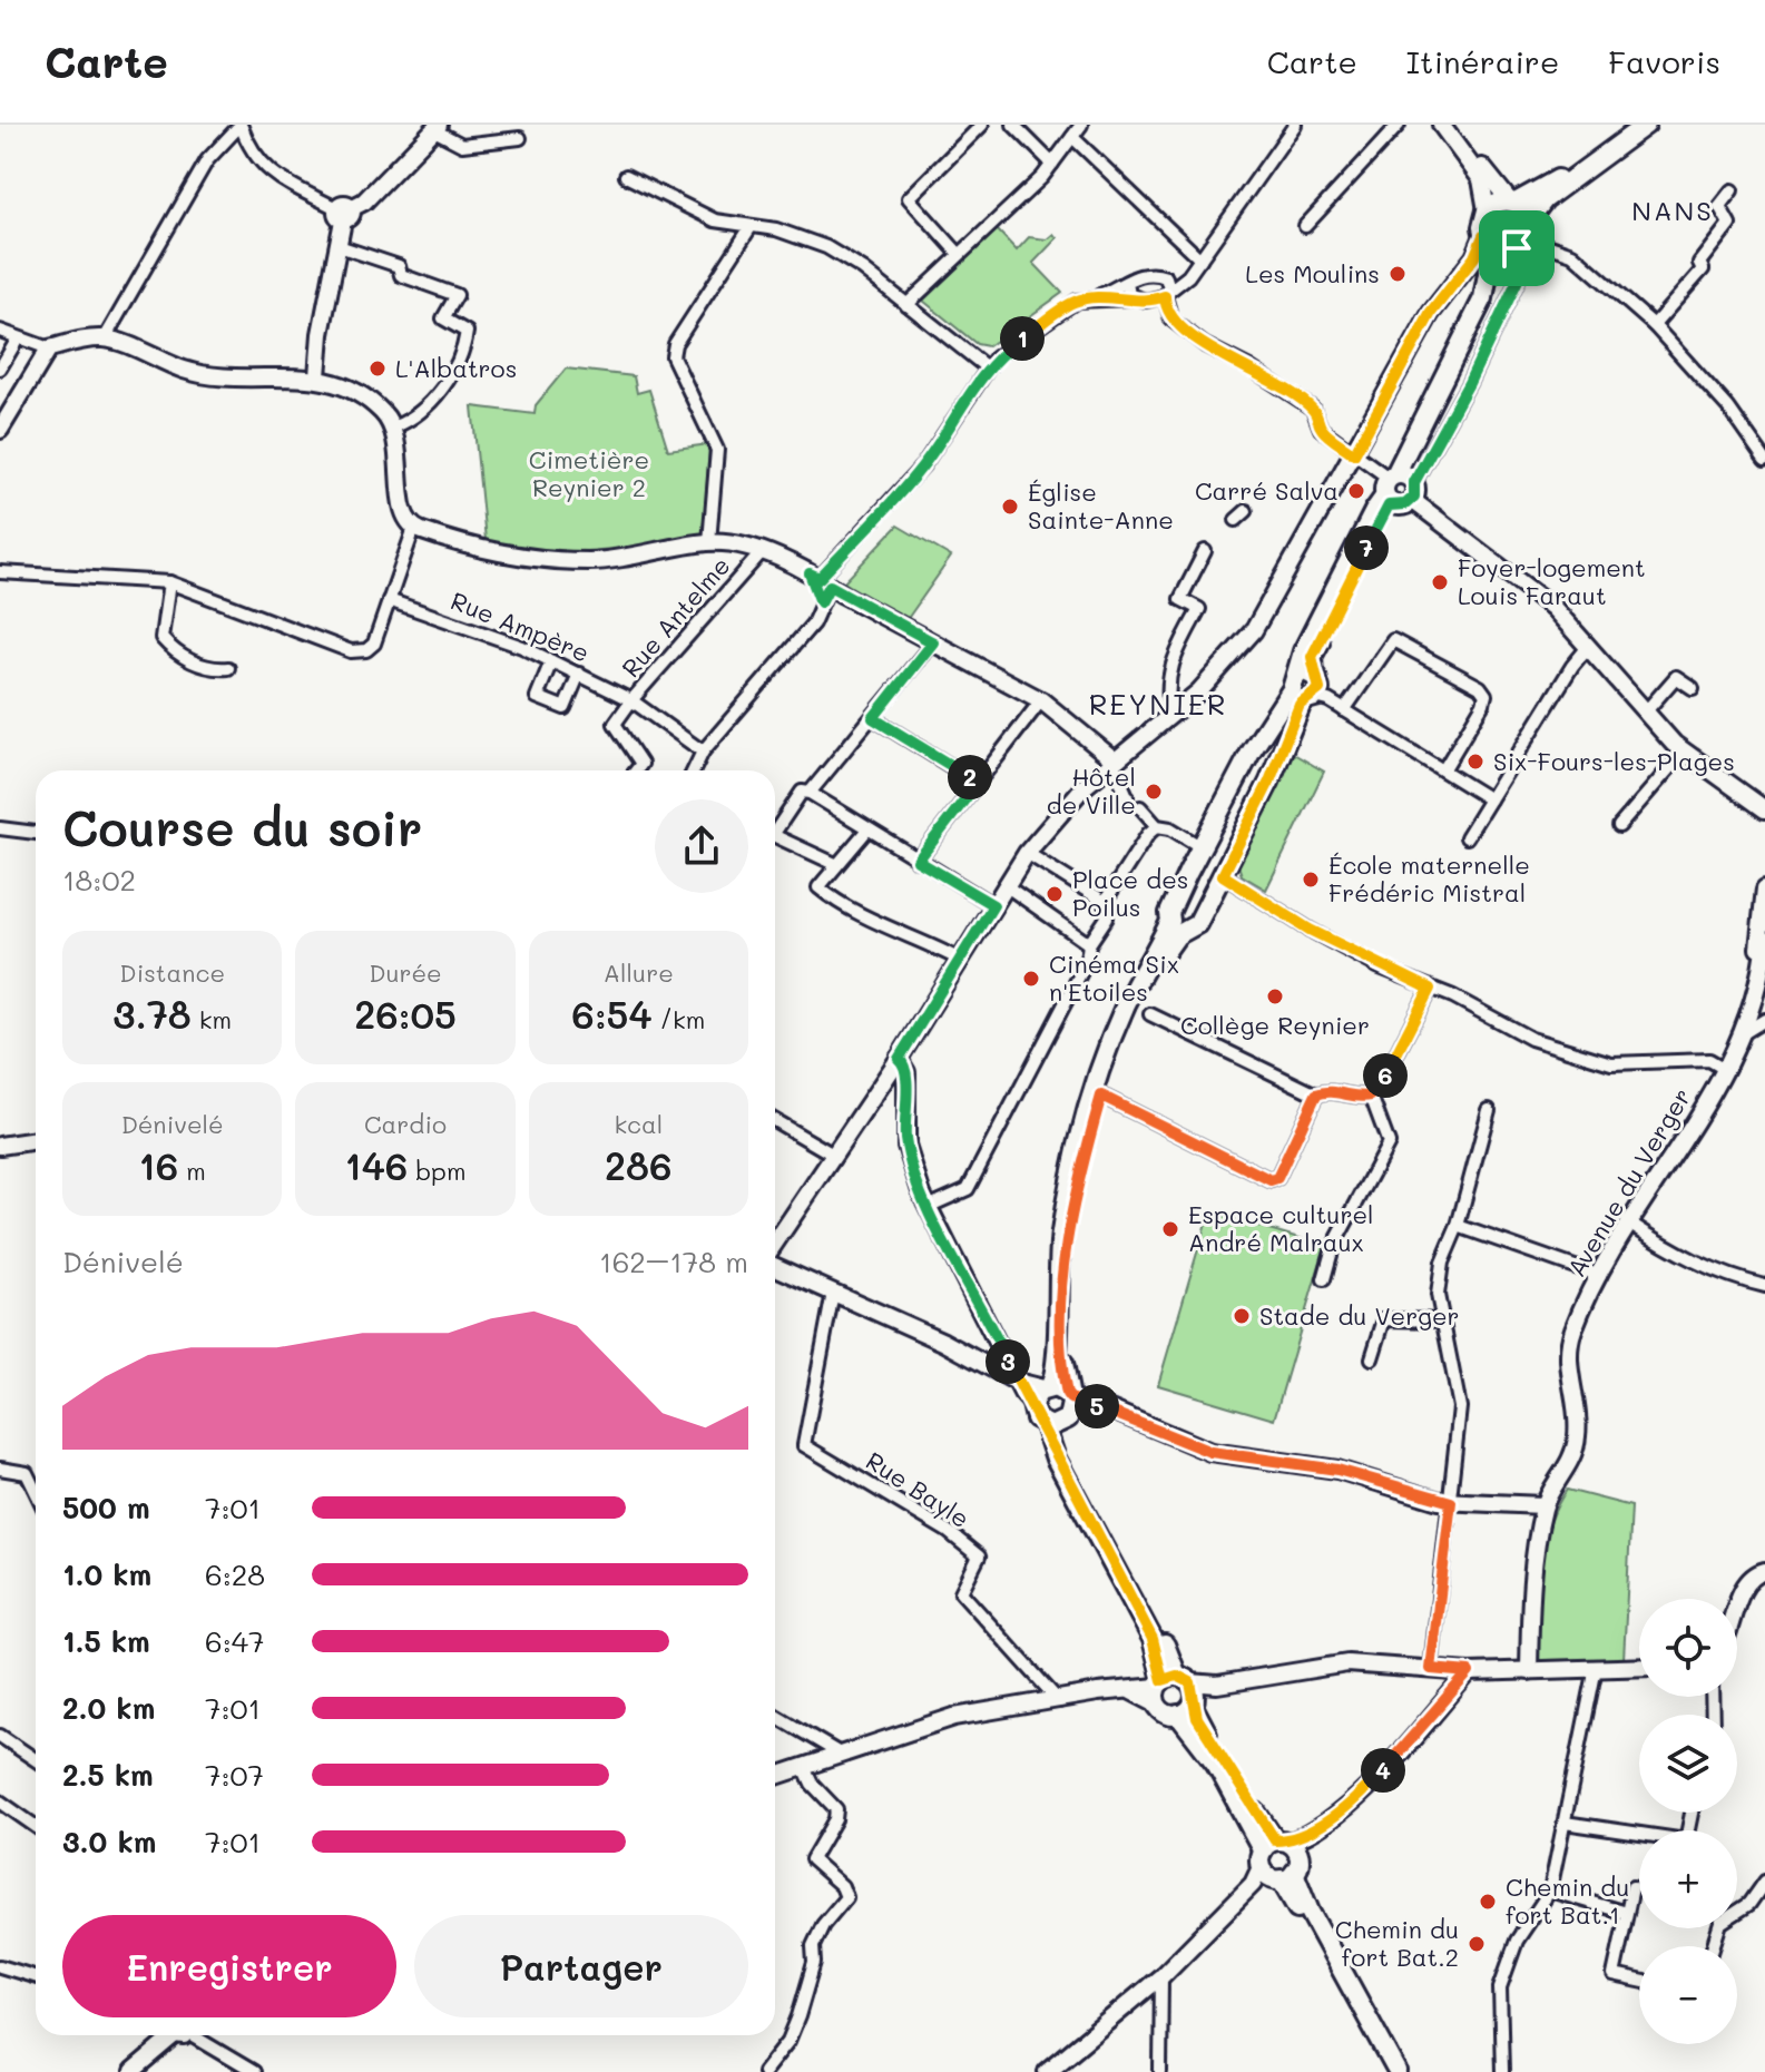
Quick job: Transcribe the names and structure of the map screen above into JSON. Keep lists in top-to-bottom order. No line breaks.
{"streets":{"street":["Rue Antelme","Rue Ampère","Avenue du Verger","Rue Bayle"]},"crossings":[["Rue Antelme","Rue Ampère"]],"districts":["NANS","REYNIER"],"parks":["Cimetière Reynier 2"],"places":["Les Moulins","L'Albatros","Carré Salva","Église Sainte-Anne","Foyer-logement Louis Faraut","Six-Fours-les-Plages","Hôtel de Ville","École maternelle Frédéric Mistral","Place des Poilus","Cinéma Six n'Etoiles","Collège Reynier","Espace culturel André Malraux","Stade du Verger","Chemin du fort Bat.1","Chemin du fort Bat.2"],"page":{"header":"Carte","nav":["Carte","Itinéraire","Favoris"],"pins":["1","7","2","6","3","5","4"],"heading":["Course du soir","18:02"],"stats":[["Distance","3.78 km"],["Durée","26:05"],["Allure","6:54 /km"],["Dénivelé","16 m"],["Cardio","146 bpm"],["kcal","286"]],"chart":["Dénivelé","162–178 m"],"list":[{"name":"500 m","note":"7:01"},{"name":"1.0 km","note":"6:28"},{"name":"1.5 km","note":"6:47"},{"name":"2.0 km","note":"7:01"},{"name":"2.5 km","note":"7:07"},{"name":"3.0 km","note":"7:01"}],"map_buttons":["+","−"],"buttons":["Enregistrer","Partager"]}}
